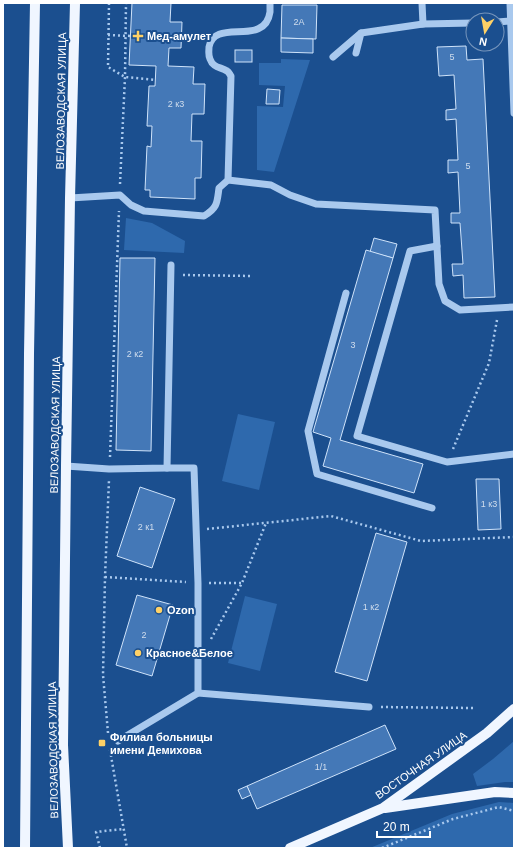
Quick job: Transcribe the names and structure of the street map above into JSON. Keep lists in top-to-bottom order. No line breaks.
{"streets":{"main road":["ВЕЛОЗАВОДСКАЯ УЛИЦА","ВОСТОЧНАЯ УЛИЦА"]},"places":{"health":["Мед-амулет"],"other":["Ozon","Красное&Белое"],"transit":["Филиал больницы имени Демихова"]},"house_numbers":["2А","5","2 к3","5","3","2 к2","1 к3","2 к1","1 к2","2","1/1"],"scale_bar":"20 m","north":"bottom"}
